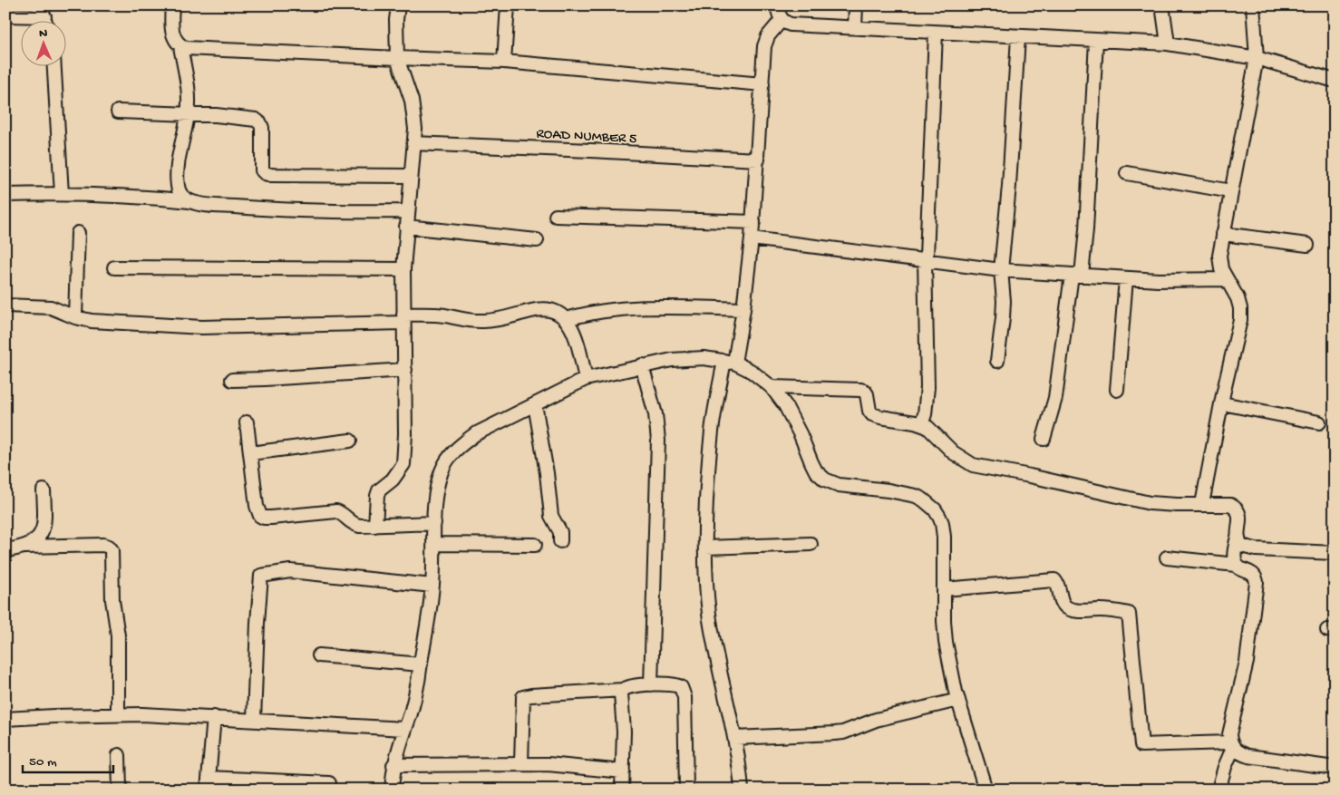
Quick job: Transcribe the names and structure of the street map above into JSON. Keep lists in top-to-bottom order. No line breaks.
{"streets":{"street":["ROAD NUMBER 5"]},"scale_bar":"50 m","north":"top"}
